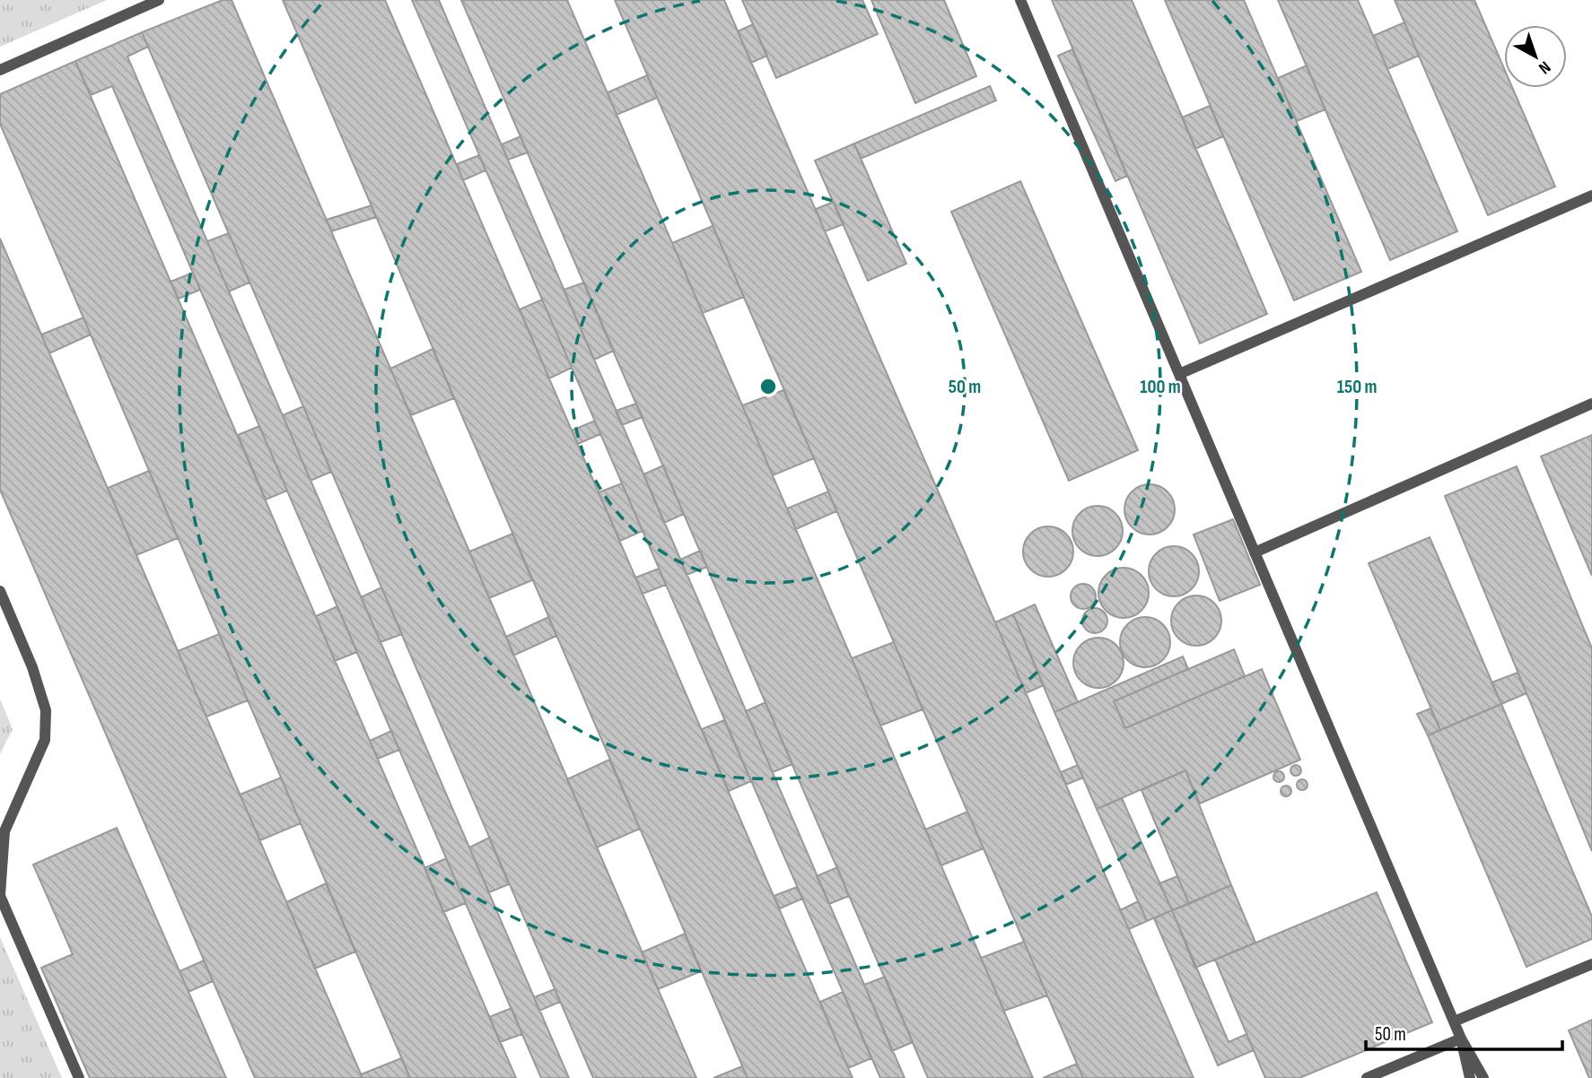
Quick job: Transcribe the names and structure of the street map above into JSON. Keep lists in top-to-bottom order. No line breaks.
{"scale_bar":"50 m","north":"bottom right","rings":["50 m","100 m","150 m"]}
